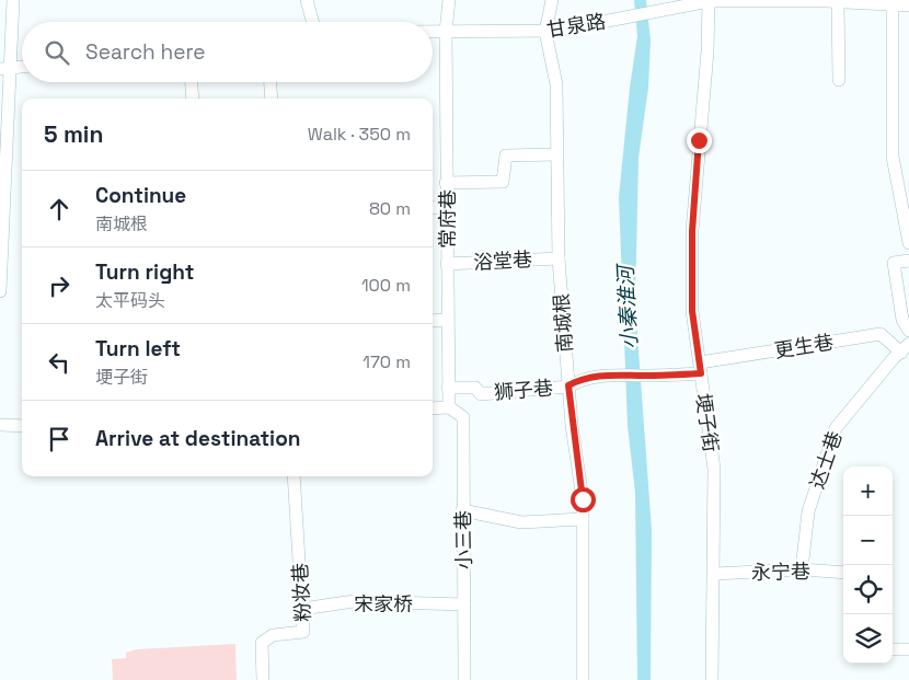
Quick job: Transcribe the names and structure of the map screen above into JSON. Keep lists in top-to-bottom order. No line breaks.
{"streets":{"street":["甘泉路","常府巷","浴堂巷","南城根","更生巷","狮子巷","埂子街","达士巷","小三巷","永宁巷","粉妆巷","宋家桥"]},"crossings":[["甘泉路","常府巷"],["甘泉路","南城根"],["甘泉路","埂子街"],["常府巷","浴堂巷"],["常府巷","狮子巷"],["常府巷","小三巷"],["浴堂巷","南城根"],["南城根","狮子巷"],["更生巷","埂子街"],["更生巷","达士巷"],["埂子街","永宁巷"],["达士巷","永宁巷"],["小三巷","宋家桥"],["粉妆巷","宋家桥"]],"water":["小秦淮河"],"page":{"search":"Search here","heading":["5 min","Walk · 350 m"],"list":[["Continue","南城根","80 m"],["Turn right","太平码头","100 m"],["Turn left","埂子街","170 m"],"Arrive at destination"],"map_buttons":["+","−"]}}
